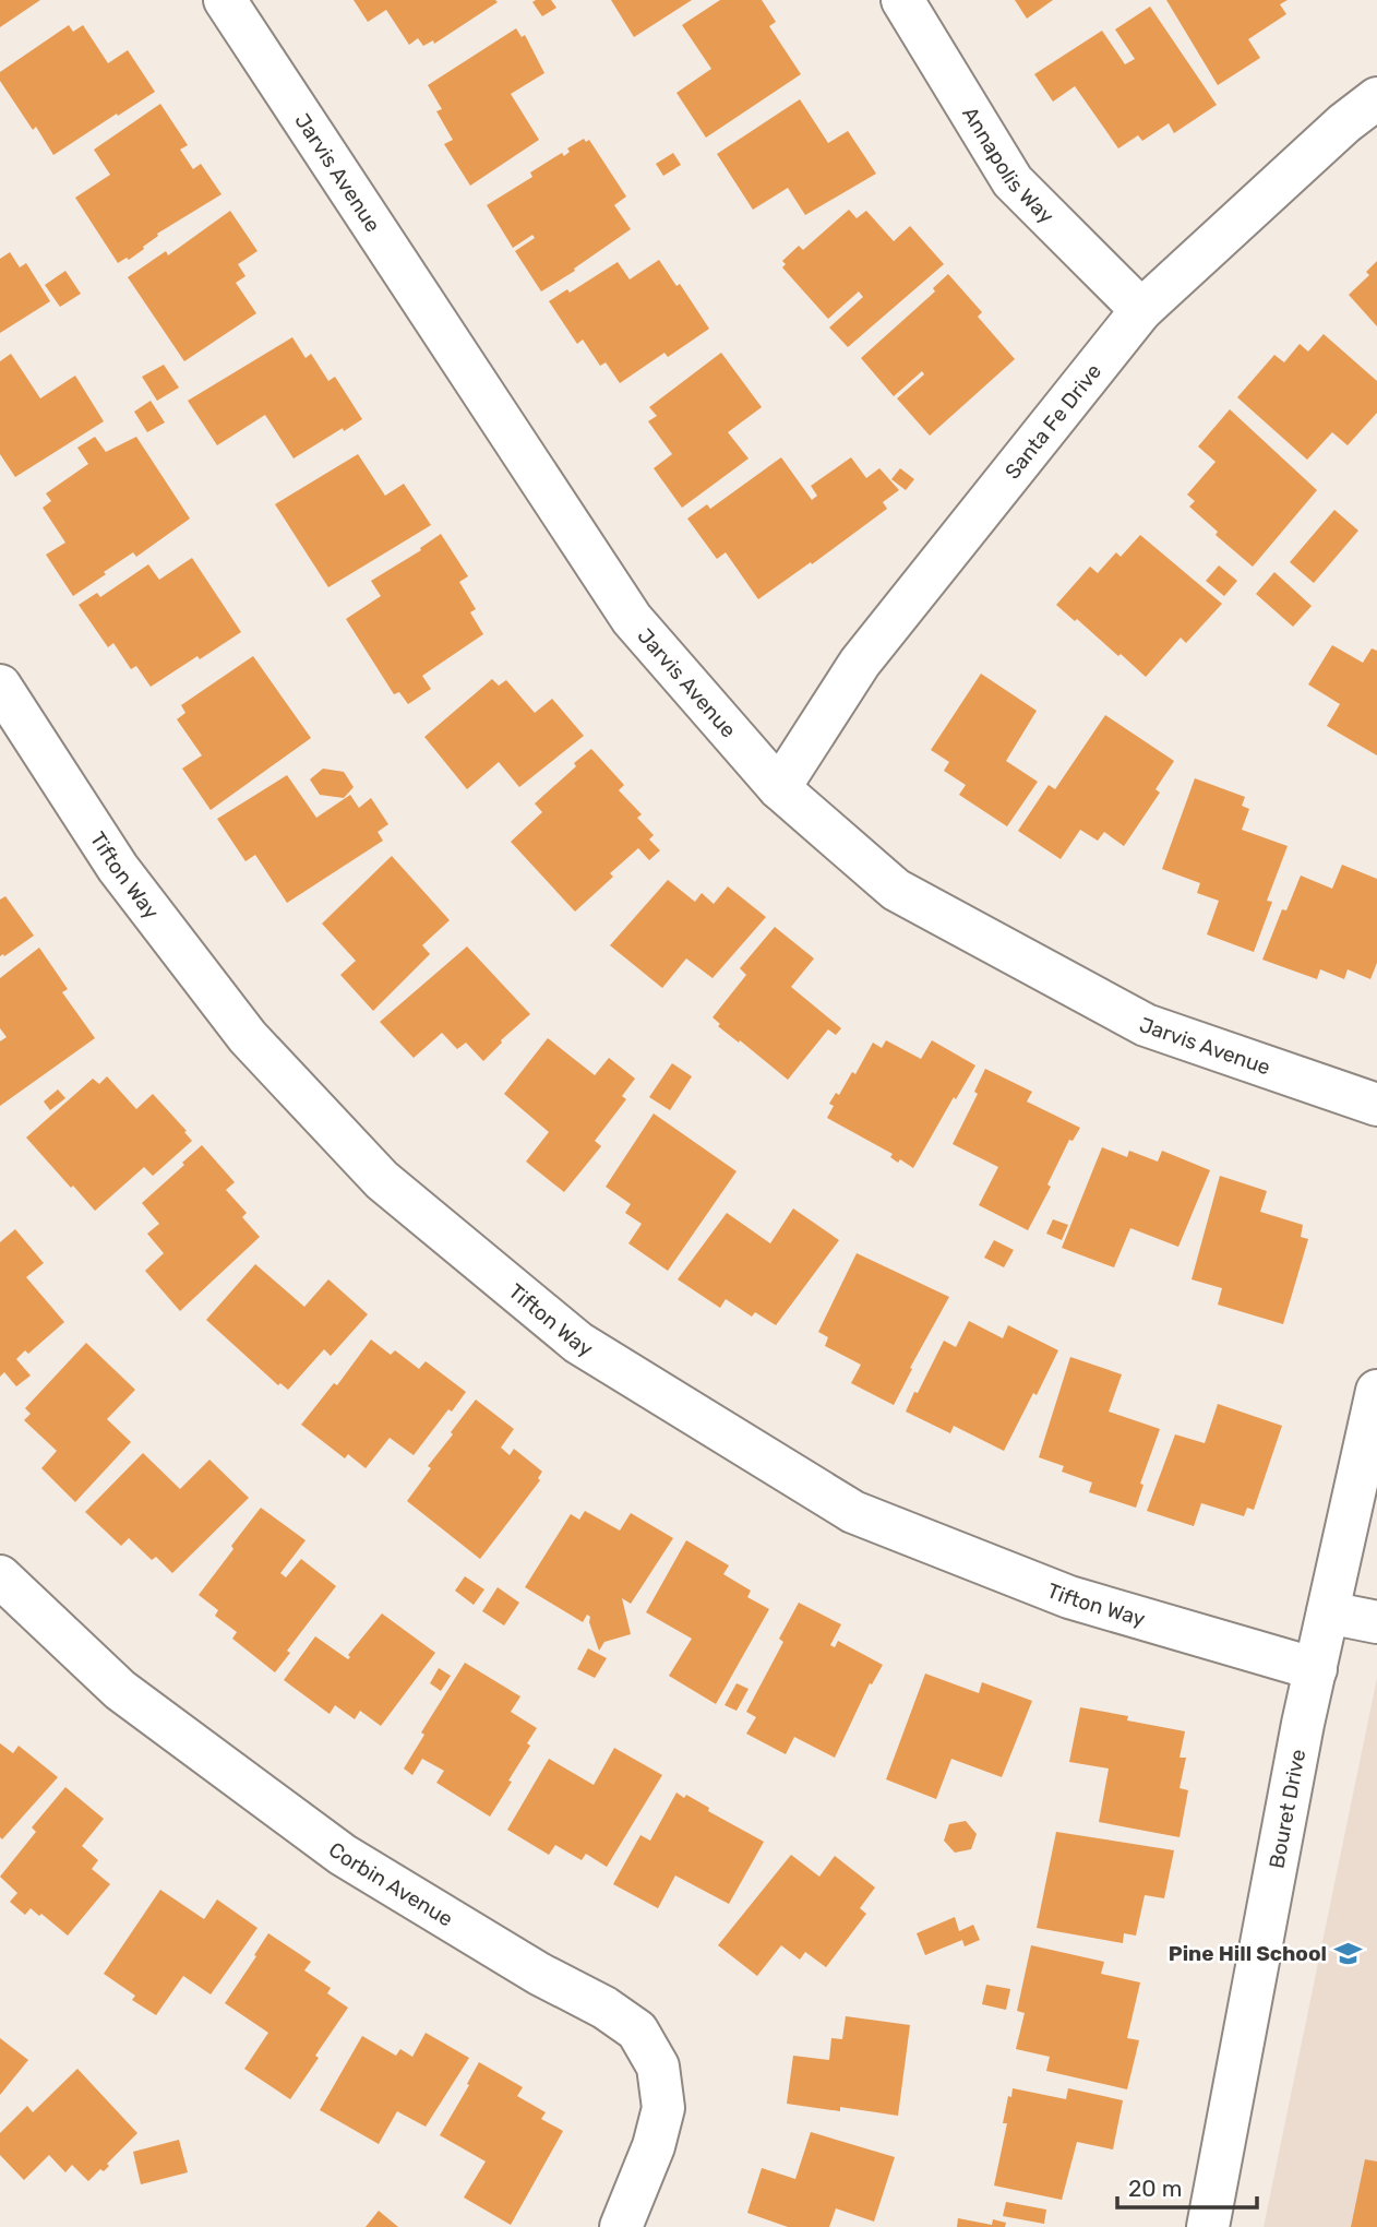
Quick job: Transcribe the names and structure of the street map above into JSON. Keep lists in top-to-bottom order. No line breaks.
{"streets":{"street":["Annapolis Way","Jarvis Avenue","Santa Fe Drive","Tifton Way","Bouret Drive","Corbin Avenue"]},"crossings":[["Annapolis Way","Santa Fe Drive"],["Jarvis Avenue","Santa Fe Drive"],["Tifton Way","Bouret Drive"]],"places":{"school or university":["Pine Hill School"]},"scale_bar":"20 m"}
